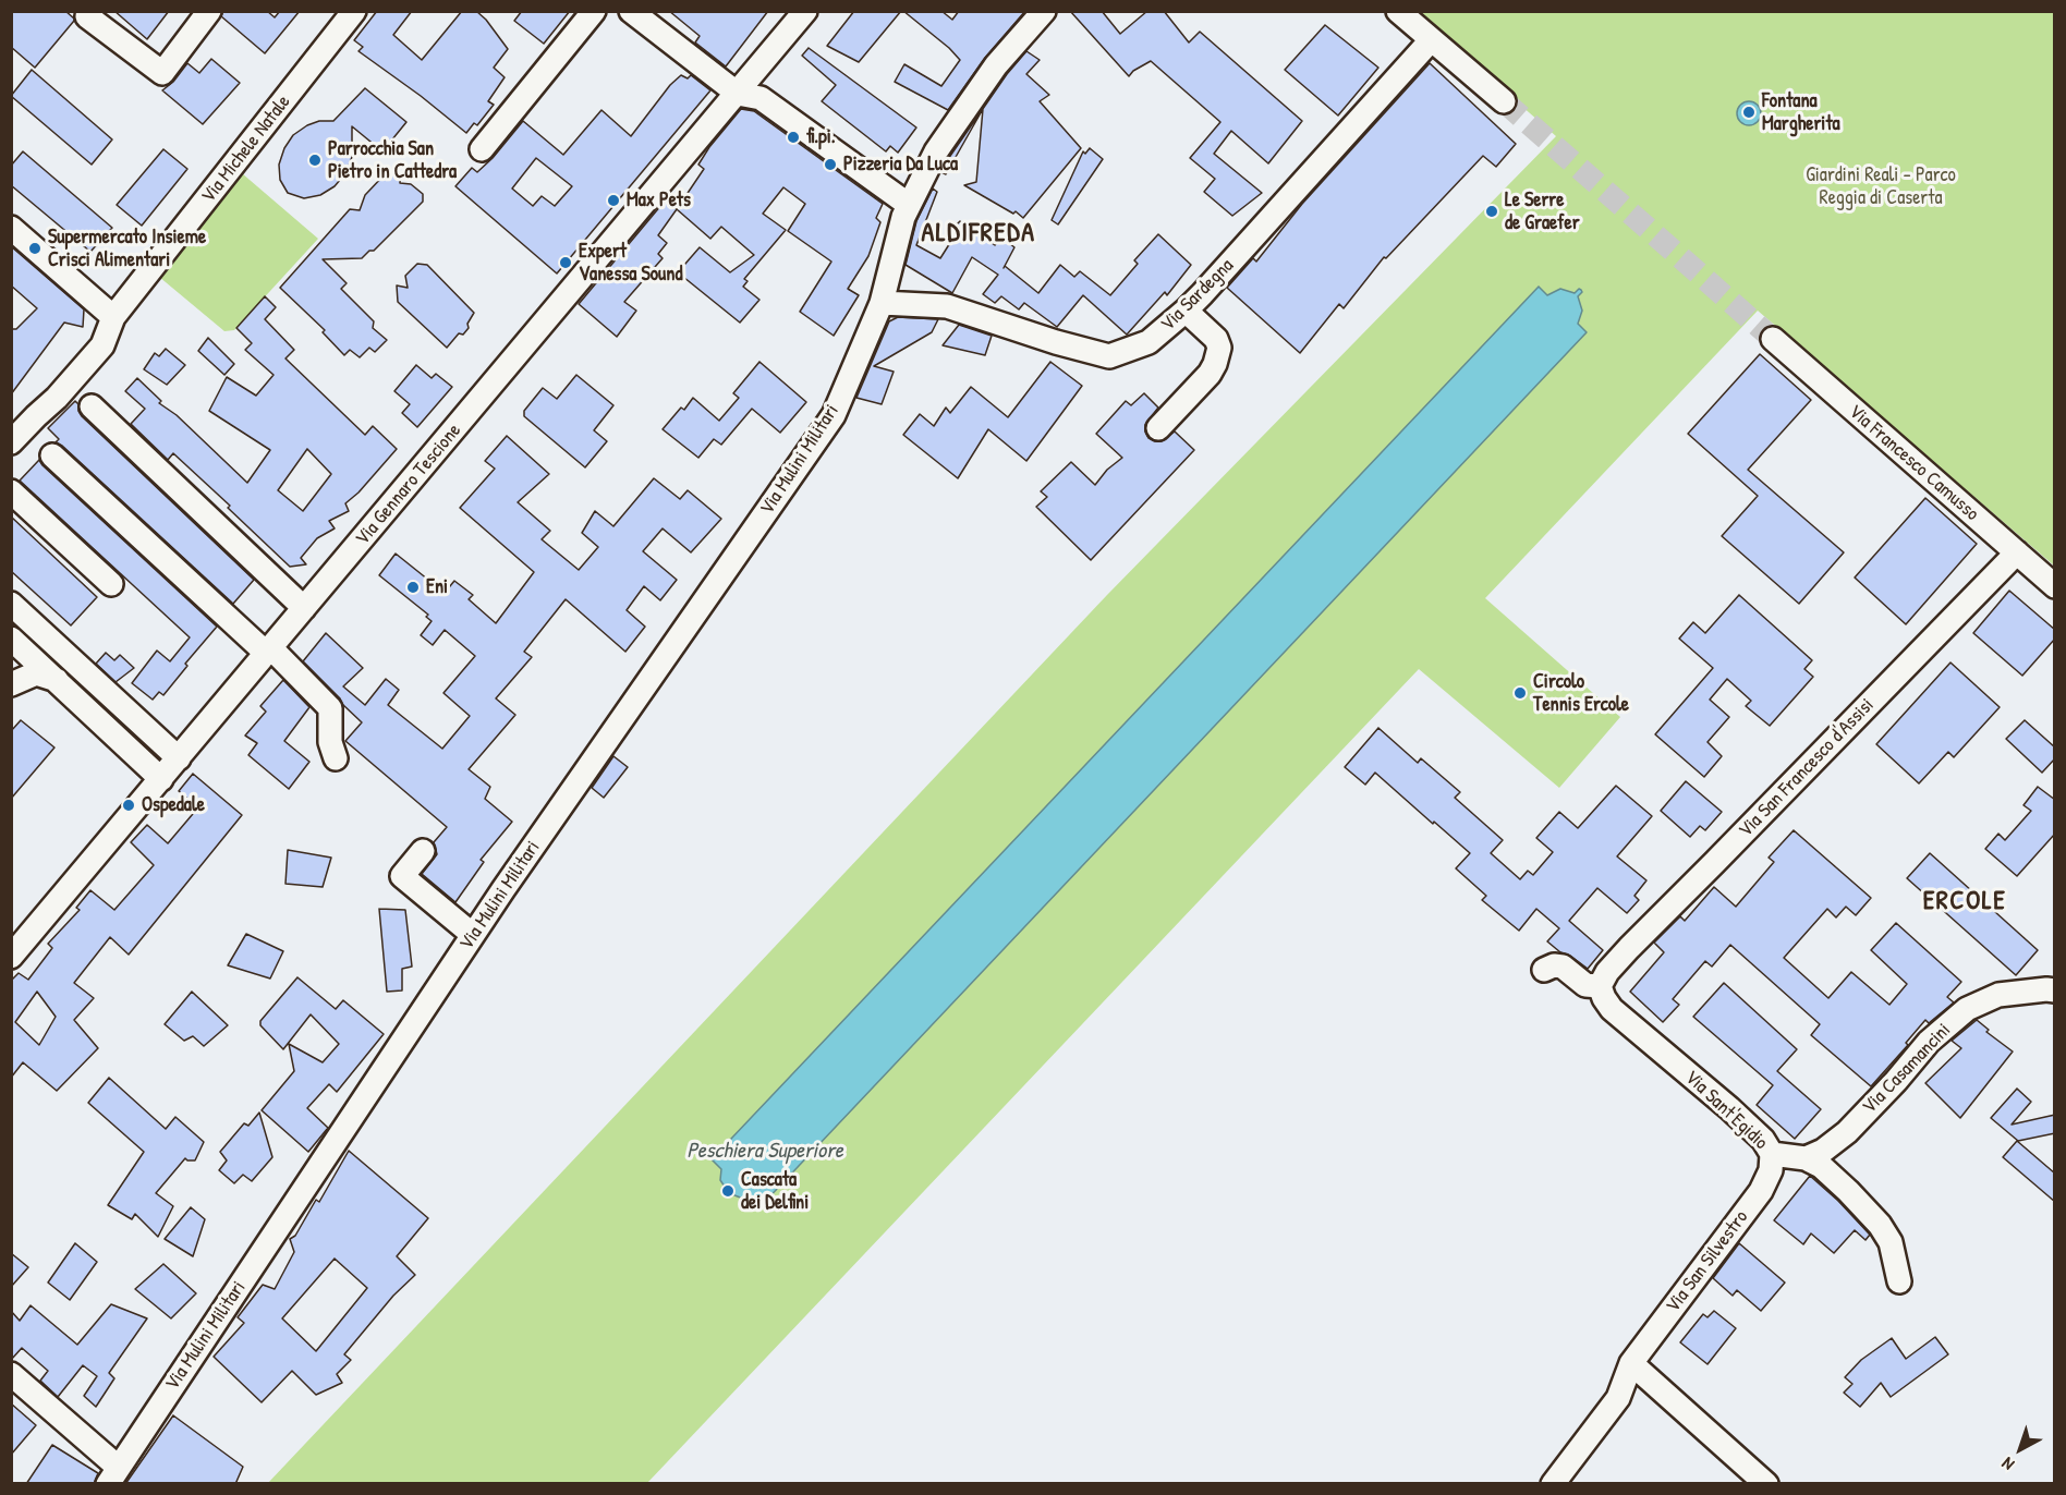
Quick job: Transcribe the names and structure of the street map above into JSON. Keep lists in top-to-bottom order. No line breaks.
{"streets":{"street":["Via Michele Natale","Via Sardegna","Via Mulini Militari","Via Francesco Camusso","Via Gennaro Tescione","Via San Francesco d'Assisi","Via Casamancini","Via Sant'Egidio","Via San Silvestro"]},"crossings":[["Via Sardegna","Via Mulini Militari"],["Via Francesco Camusso","Via San Francesco d'Assisi"],["Via San Francesco d'Assisi","Via Sant'Egidio"],["Via Casamancini","Via Sant'Egidio"],["Via Sant'Egidio","Via San Silvestro"]],"districts":["ALDIFREDA","ERCOLE"],"water":["Peschiera Superiore"],"parks":["Giardini Reali - Parco Reggia di Caserta"],"places":["Fontana Margherita","fi.pi.","Parrocchia San Pietro in Cattedra","Pizzeria Da Luca","Max Pets","Le Serre de Graefer","Supermercato Insieme Crisci Alimentari","Expert Vanessa Sound","Eni","Circolo Tennis Ercole","Ospedale","Cascata dei Delfini"],"north":"bottom left"}
